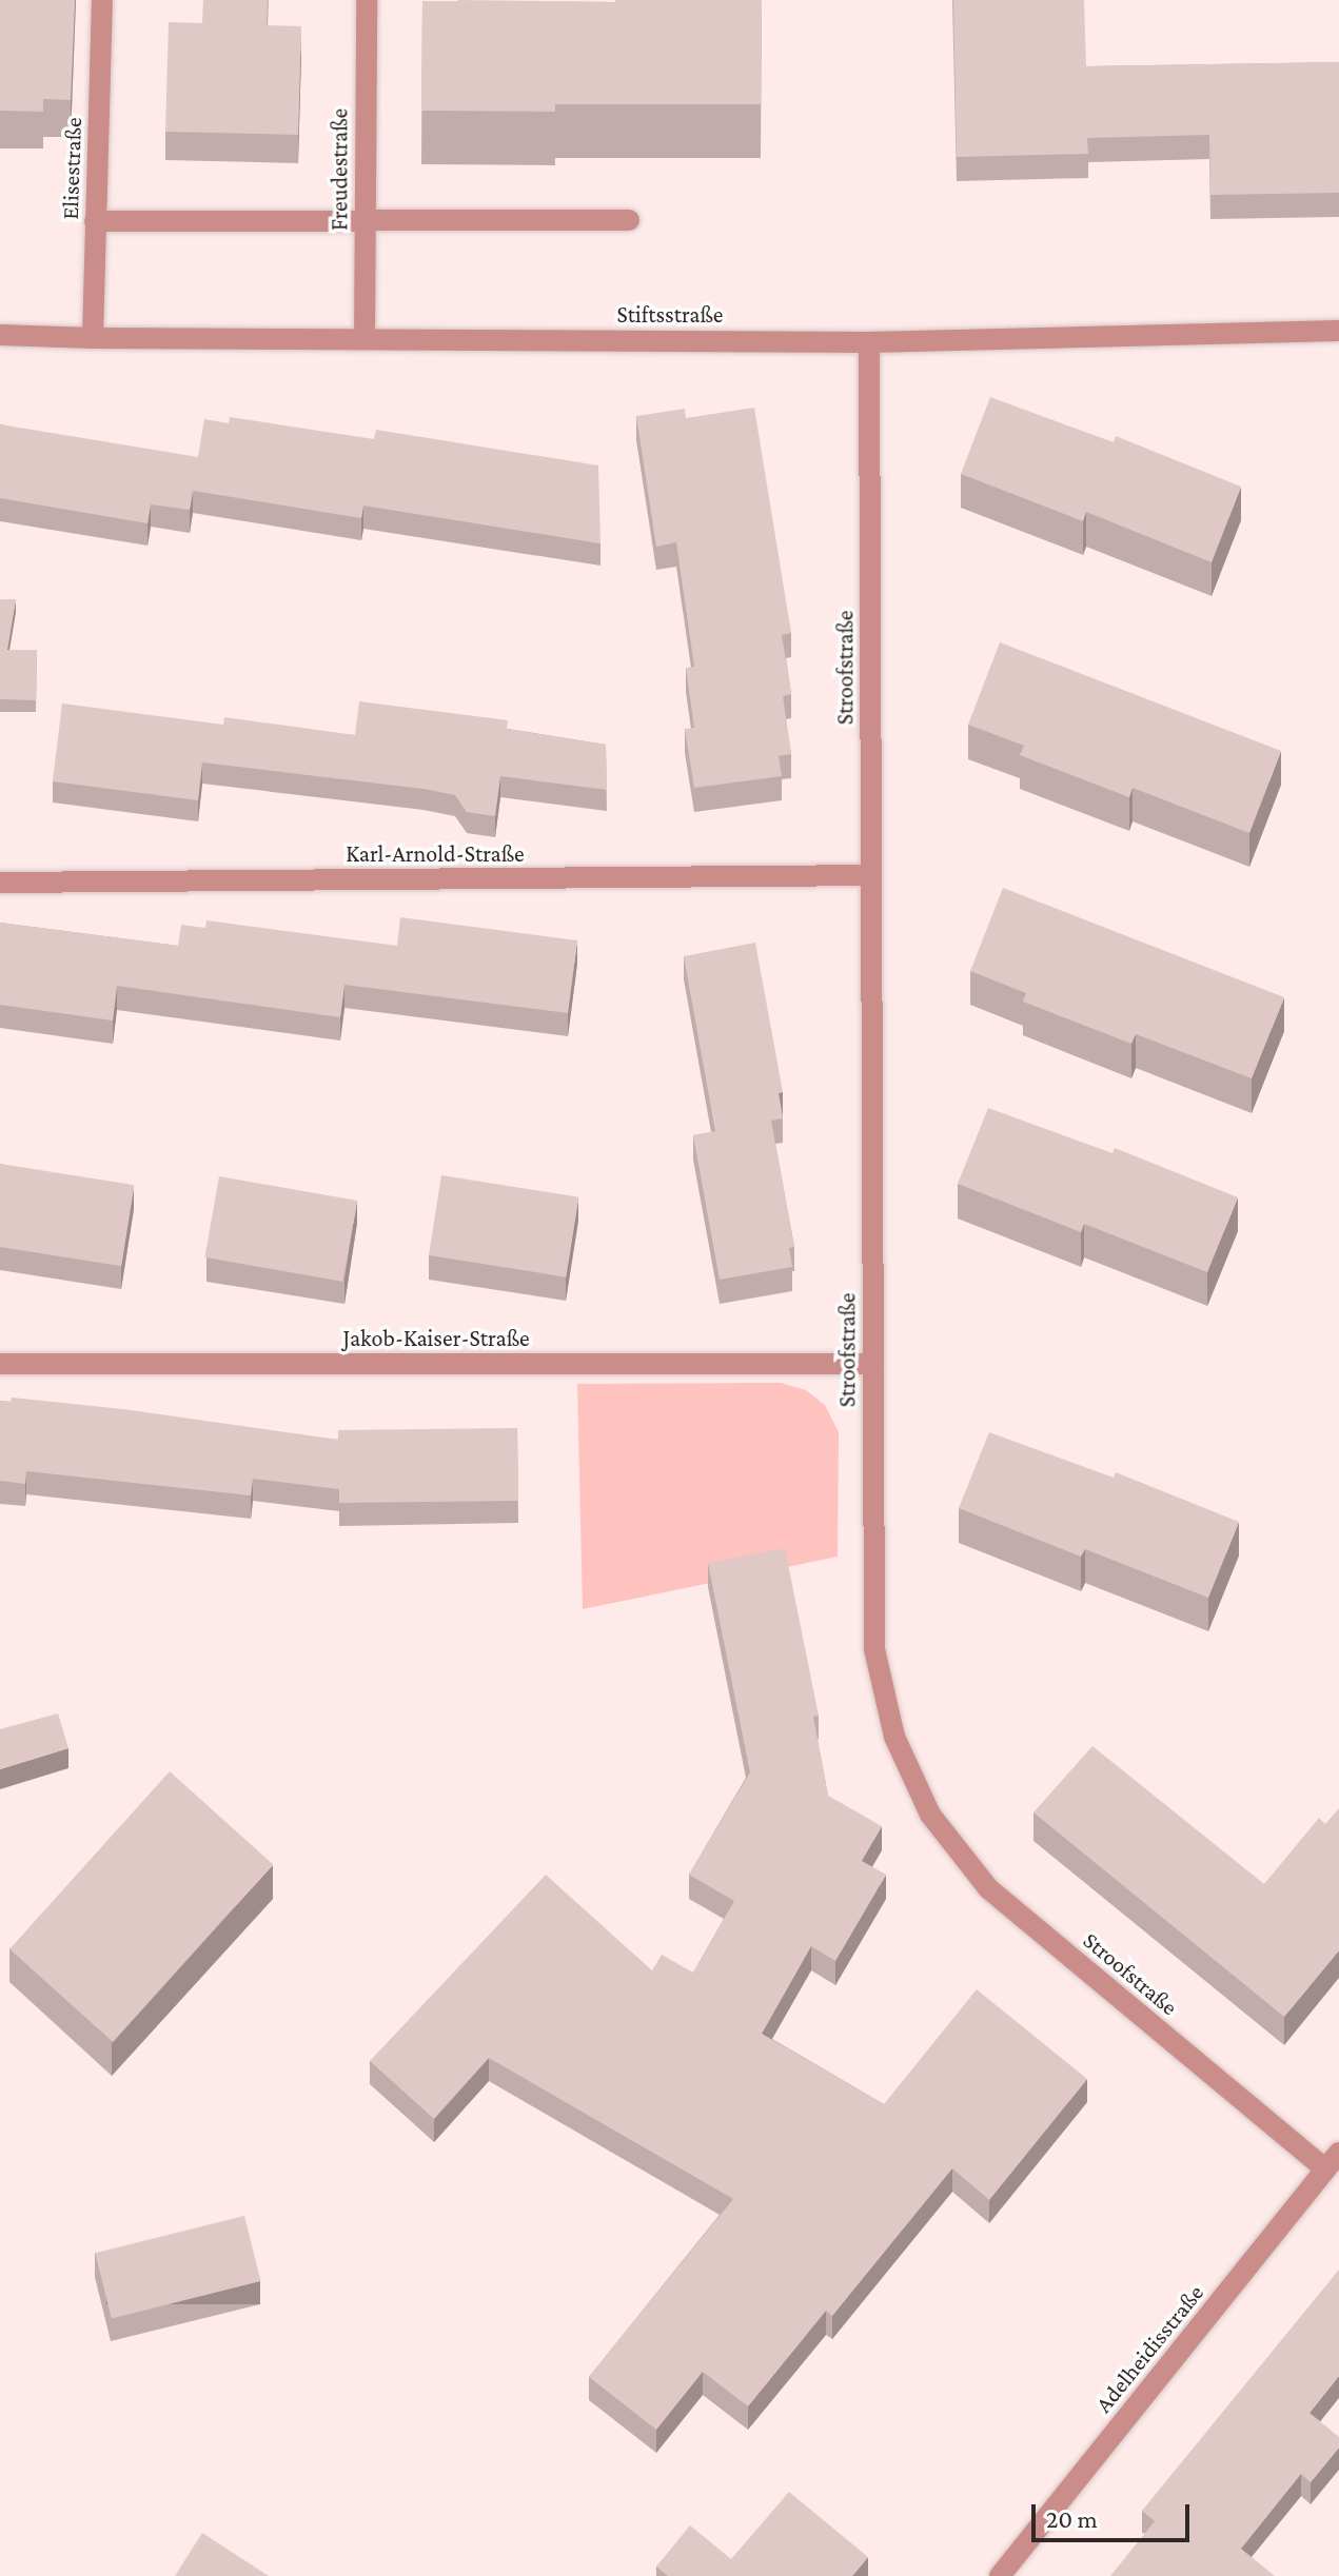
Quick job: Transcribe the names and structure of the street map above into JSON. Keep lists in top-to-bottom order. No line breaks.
{"streets":{"street":["Elisestraße","Freudestraße","Stiftsstraße","Stroofstraße","Karl-Arnold-Straße","Jakob-Kaiser-Straße","Adelheidisstraße"]},"crossings":[["Elisestraße","Stiftsstraße"],["Freudestraße","Stiftsstraße"],["Stiftsstraße","Stroofstraße"],["Stroofstraße","Karl-Arnold-Straße"],["Stroofstraße","Jakob-Kaiser-Straße"],["Stroofstraße","Adelheidisstraße"]],"scale_bar":"20 m"}
